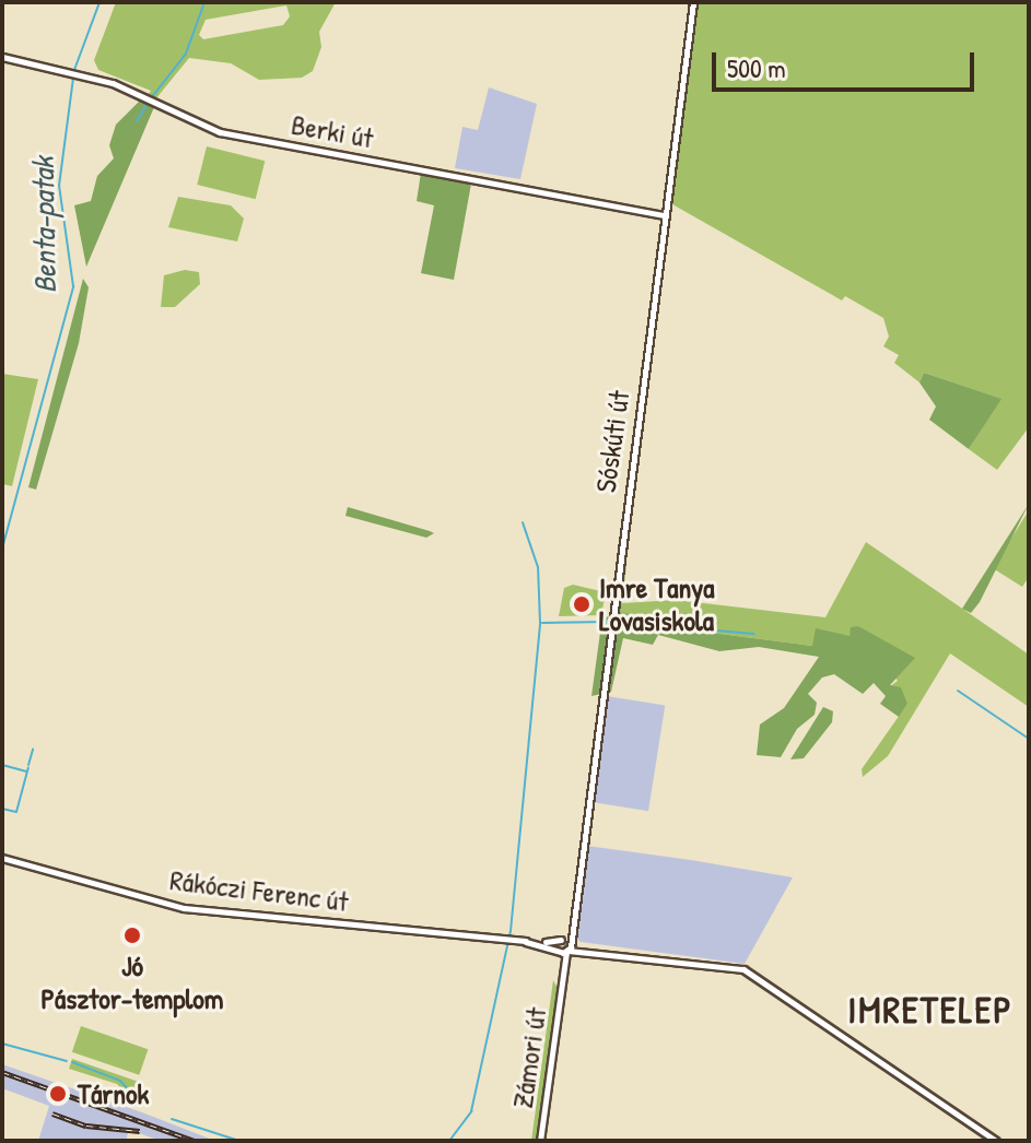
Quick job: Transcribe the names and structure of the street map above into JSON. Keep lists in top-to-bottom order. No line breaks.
{"streets":{"street":["Berki út","Sóskúti út","Rákóczi Ferenc út","Zámori út"]},"crossings":[["Berki út","Sóskúti út"],["Sóskúti út","Rákóczi Ferenc út"],["Sóskúti út","Zámori út"],["Rákóczi Ferenc út","Zámori út"]],"districts":["IMRETELEP"],"water":["Benta-patak"],"places":["Imre Tanya Lovasiskola","Jó Pásztor-templom","Tárnok"],"scale_bar":"500 m"}
